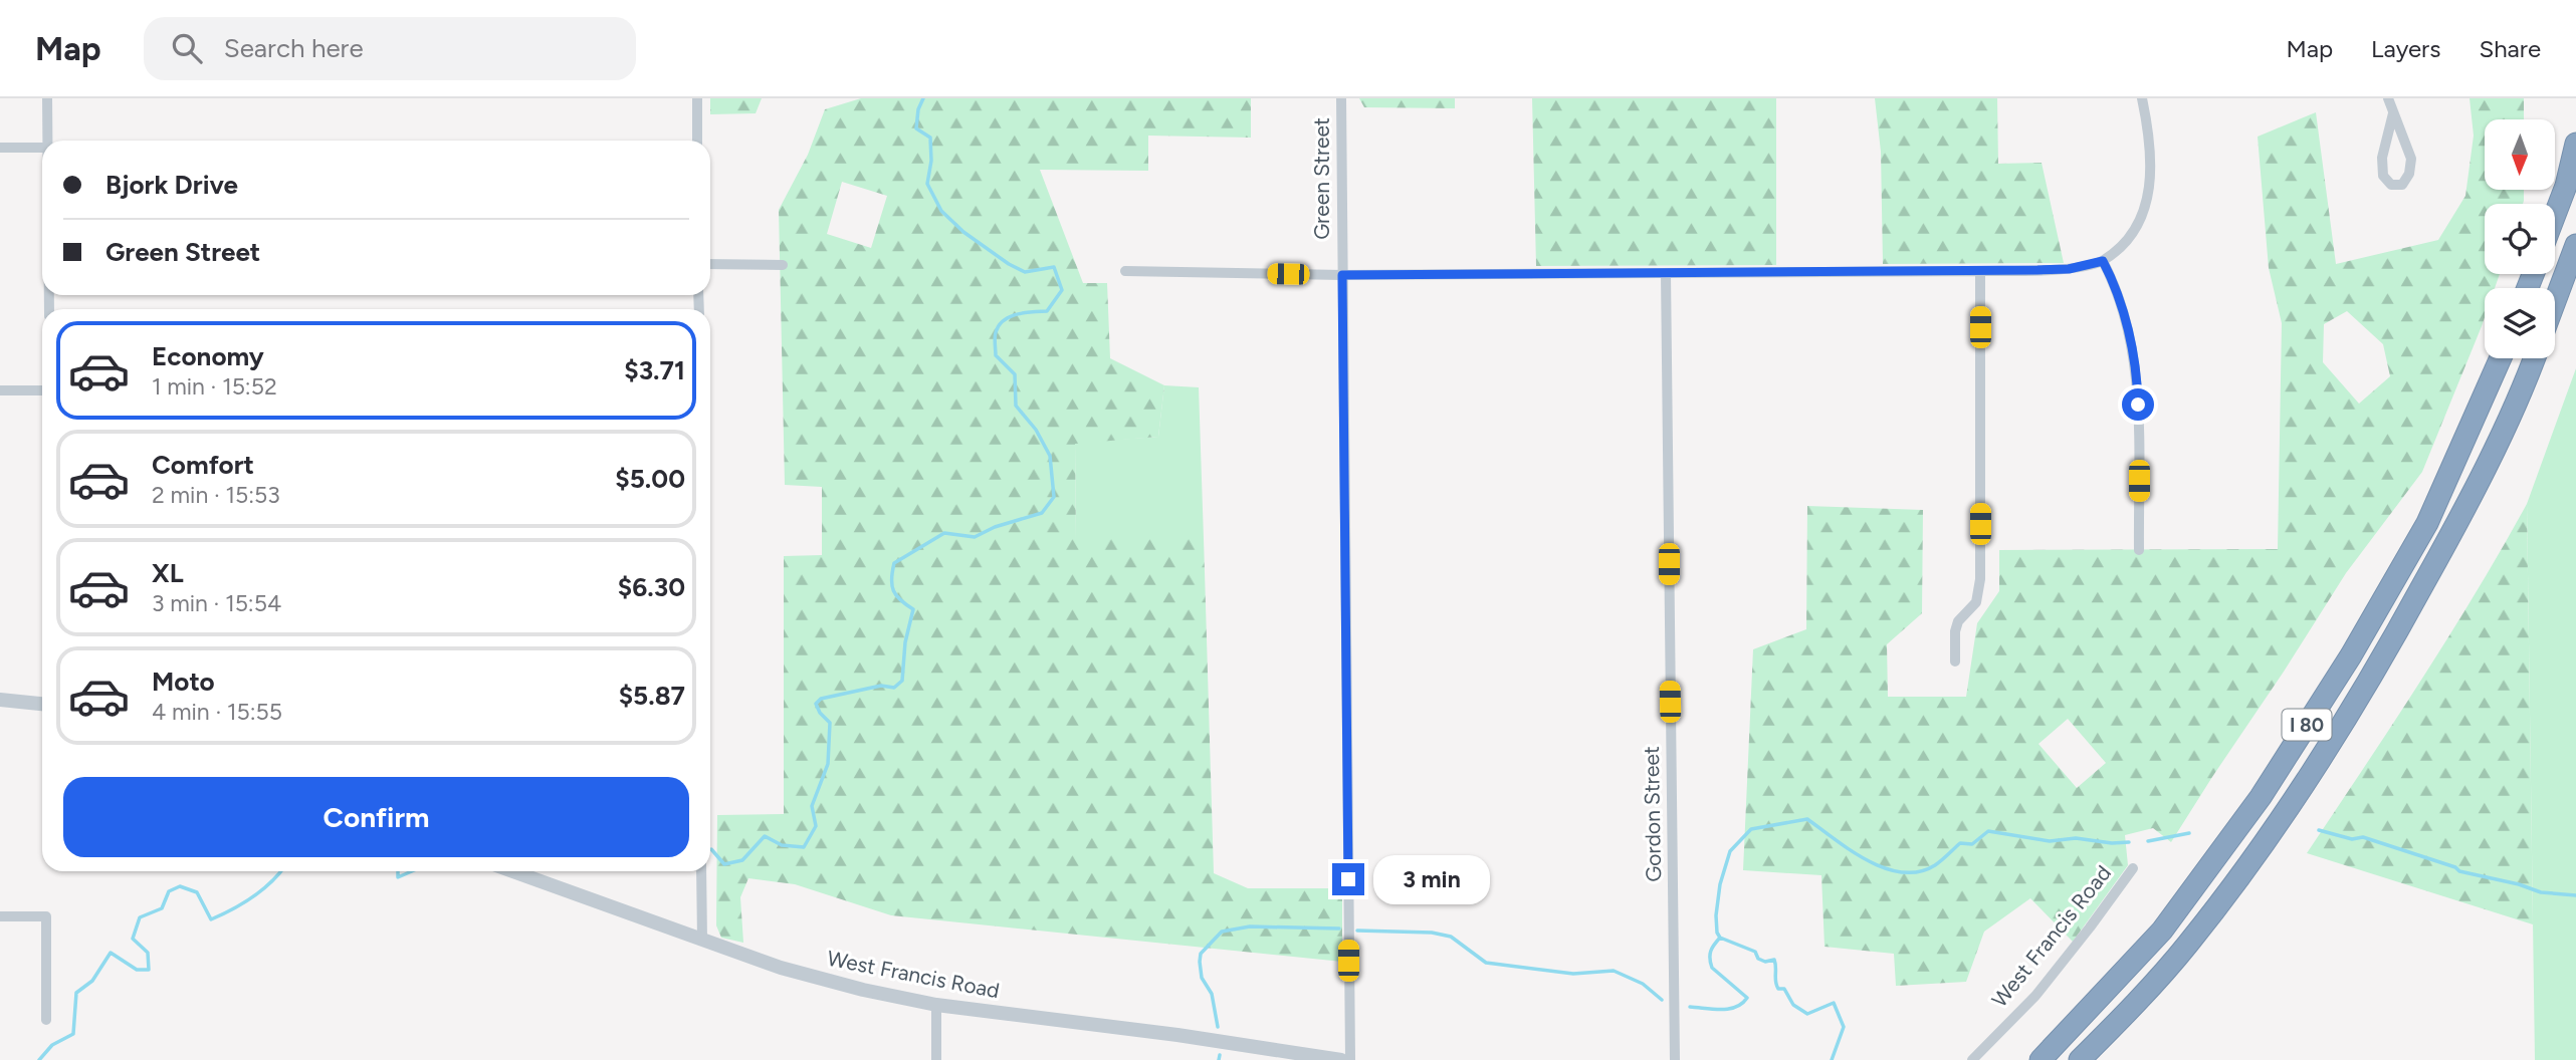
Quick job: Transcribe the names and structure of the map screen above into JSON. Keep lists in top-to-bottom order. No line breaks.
{"streets":{"highway":["I 80"],"street":["Green Street","Gordon Street","West Francis Road"]},"north":"bottom","page":{"header":"Map","search":"Search here","nav":["Map","Layers","Share"],"banner":["Bjork Drive","Green Street"],"list":[{"name":"Economy","note":"1 min · 15:52","value":"$3.71"},{"name":"Comfort","note":"2 min · 15:53","value":"$5.00"},{"name":"XL","note":"3 min · 15:54","value":"$6.30"},{"name":"Moto","note":"4 min · 15:55","value":"$5.87"}],"buttons":"Confirm","bubble":"3 min"}}
